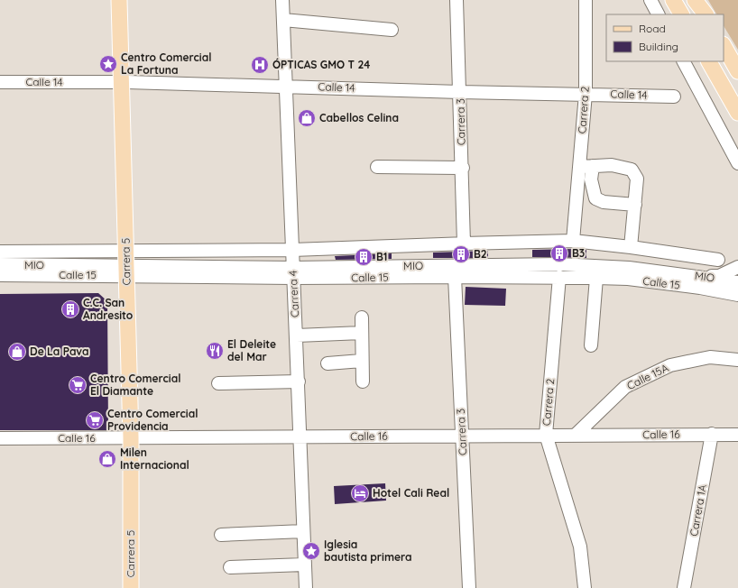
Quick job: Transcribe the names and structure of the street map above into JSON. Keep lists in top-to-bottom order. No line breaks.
{"streets":{"main road":["Carrera 5"],"street":["Calle 14","Carrera 2","Carrera 3","MIO","Calle 15","Carrera 4","Calle 15A","Calle 16","Carrera 1A"]},"crossings":[["Calle 14","Carrera 2"],["Calle 14","Carrera 3"],["Calle 14","Carrera 5"],["Calle 14","Carrera 4"],["Carrera 2","Calle 15"],["Carrera 2","Calle 16"],["Carrera 3","Calle 15"],["Carrera 3","Calle 16"],["Carrera 5","MIO"],["Carrera 5","Calle 15"],["Carrera 5","Calle 16"],["MIO","Calle 15"],["MIO","Carrera 4"],["Calle 15","Carrera 4"],["Carrera 4","Calle 16"],["Calle 15A","Calle 16"],["Calle 16","Carrera 1A"]],"places":{"place":["Centro Comercial La Fortuna","Iglesia bautista primera"],"hospital":["ÓPTICAS GMO T 24"],"shop":["Cabellos Celina","De La Pava","Milen Internacional"],"building":["B3","B2","B1","C.C. San Andresito"],"restaurant":["El Deleite del Mar"],"supermarket":["Centro Comercial El Diamante","Centro Comercial Providencia"],"hotel":["Hotel Cali Real"]},"legend":["Road","Building"]}
